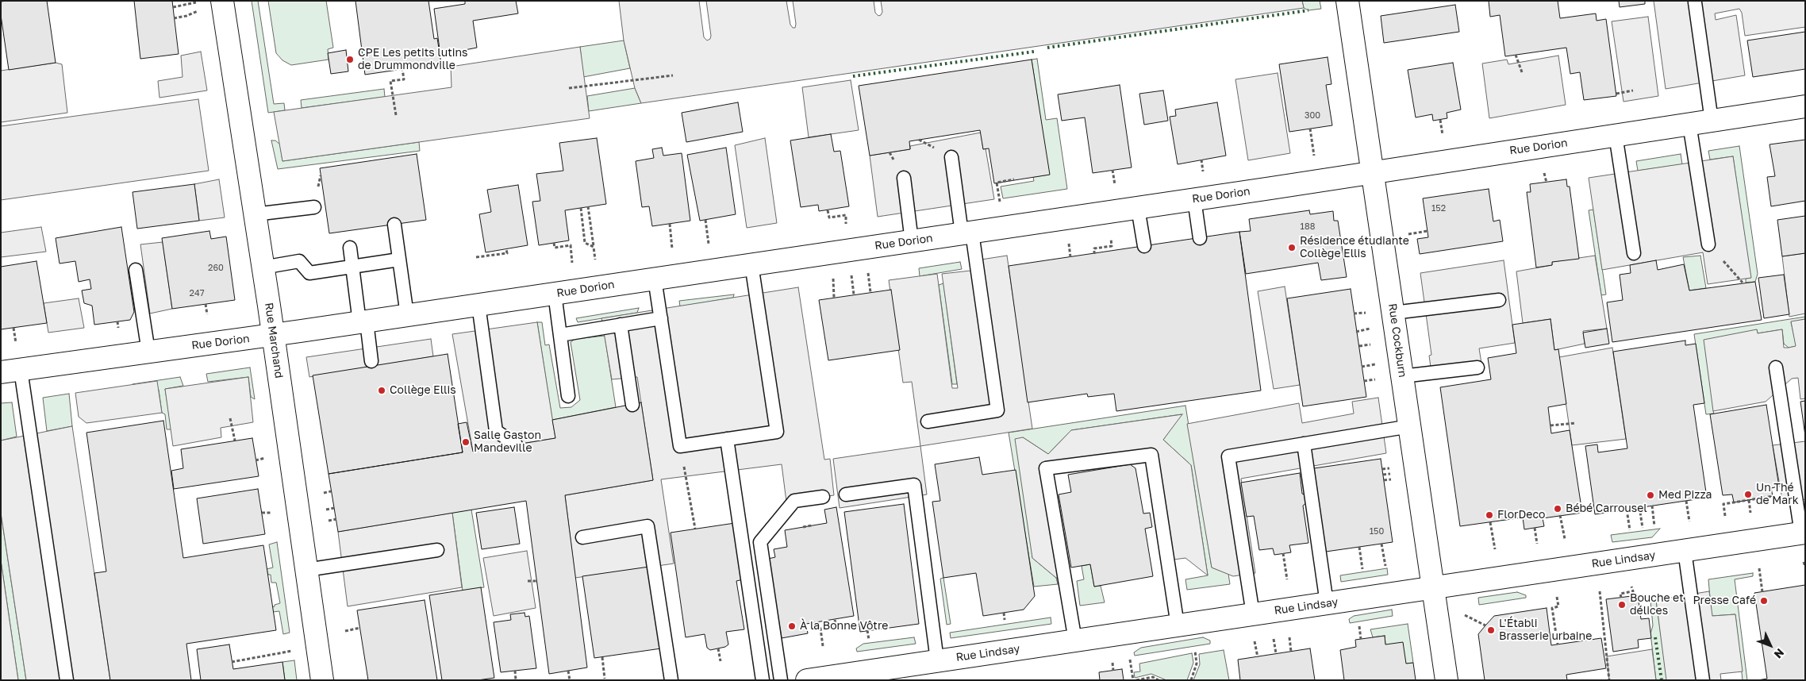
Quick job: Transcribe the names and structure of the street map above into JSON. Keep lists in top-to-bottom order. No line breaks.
{"streets":{"street":["Rue Dorion","Rue Marchand","Rue Cockburn","Rue Lindsay"]},"crossings":[["Rue Dorion","Rue Marchand"],["Rue Dorion","Rue Cockburn"],["Rue Cockburn","Rue Lindsay"]],"places":["CPE Les petits lutins de Drummondville","Résidence étudiante Collège Ellis","Collège Ellis","Salle Gaston Mandeville","Un Thé de Mark","Med Pizza","Bébé Carrousel","FlorDeco","Presse Café","Bouche et délices","À la Bonne Vôtre","L'Établi Brasserie urbaine"],"house_numbers":["300","152","188","260","247","150"],"north":"bottom right"}
